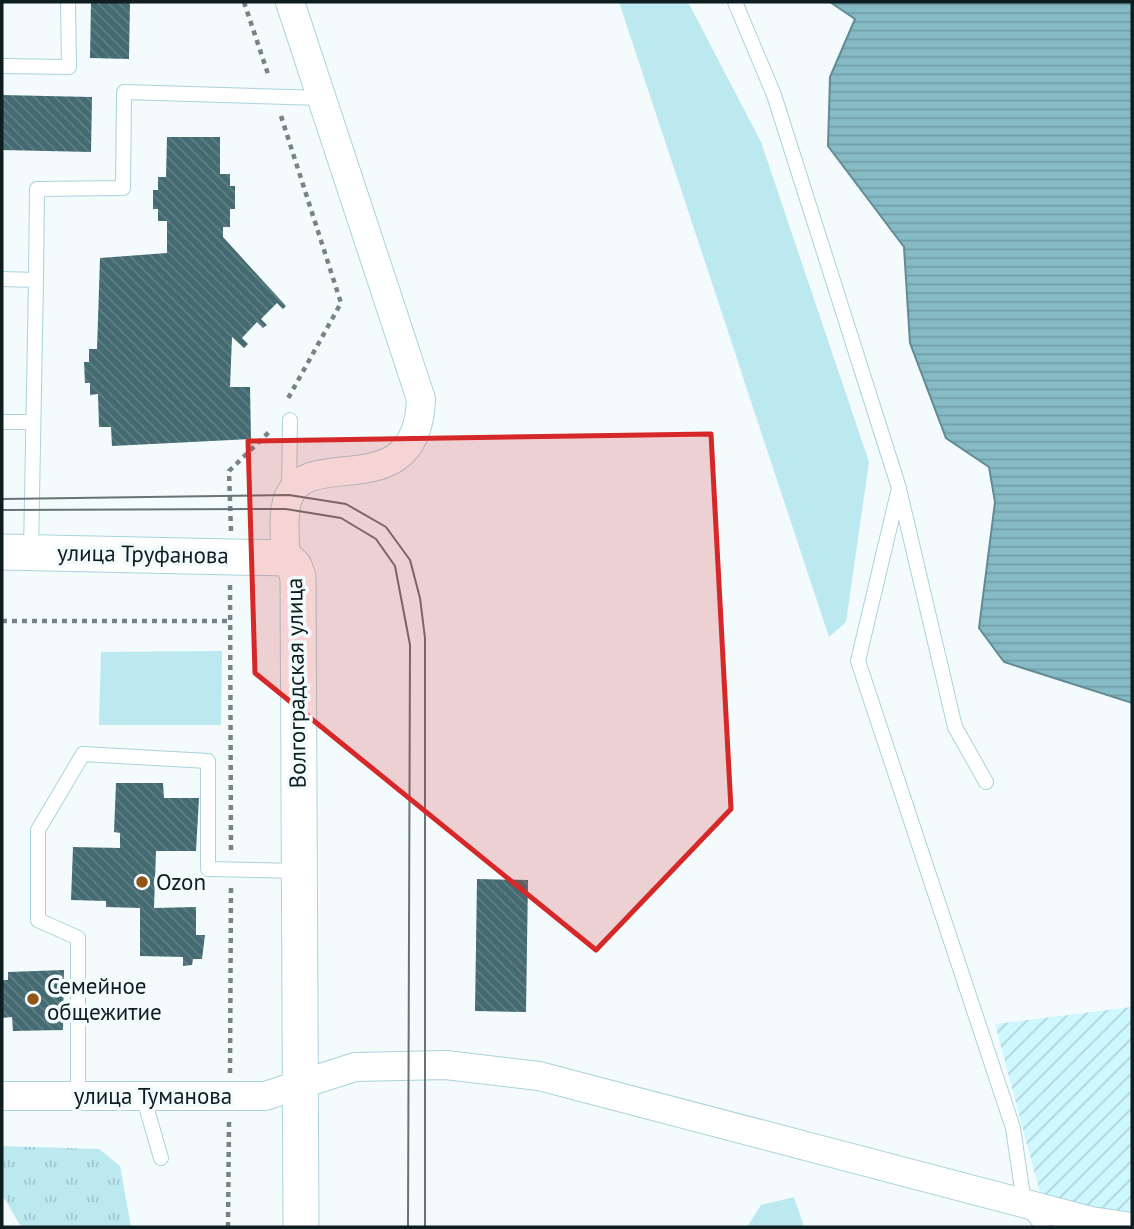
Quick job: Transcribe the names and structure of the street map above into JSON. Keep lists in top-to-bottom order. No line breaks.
{"streets":{"street":["улица Труфанова","Волгоградская улица","улица Туманова"]},"crossings":[["улица Труфанова","Волгоградская улица"],["Волгоградская улица","улица Туманова"]],"places":["Ozon","Семейное общежитие"]}
